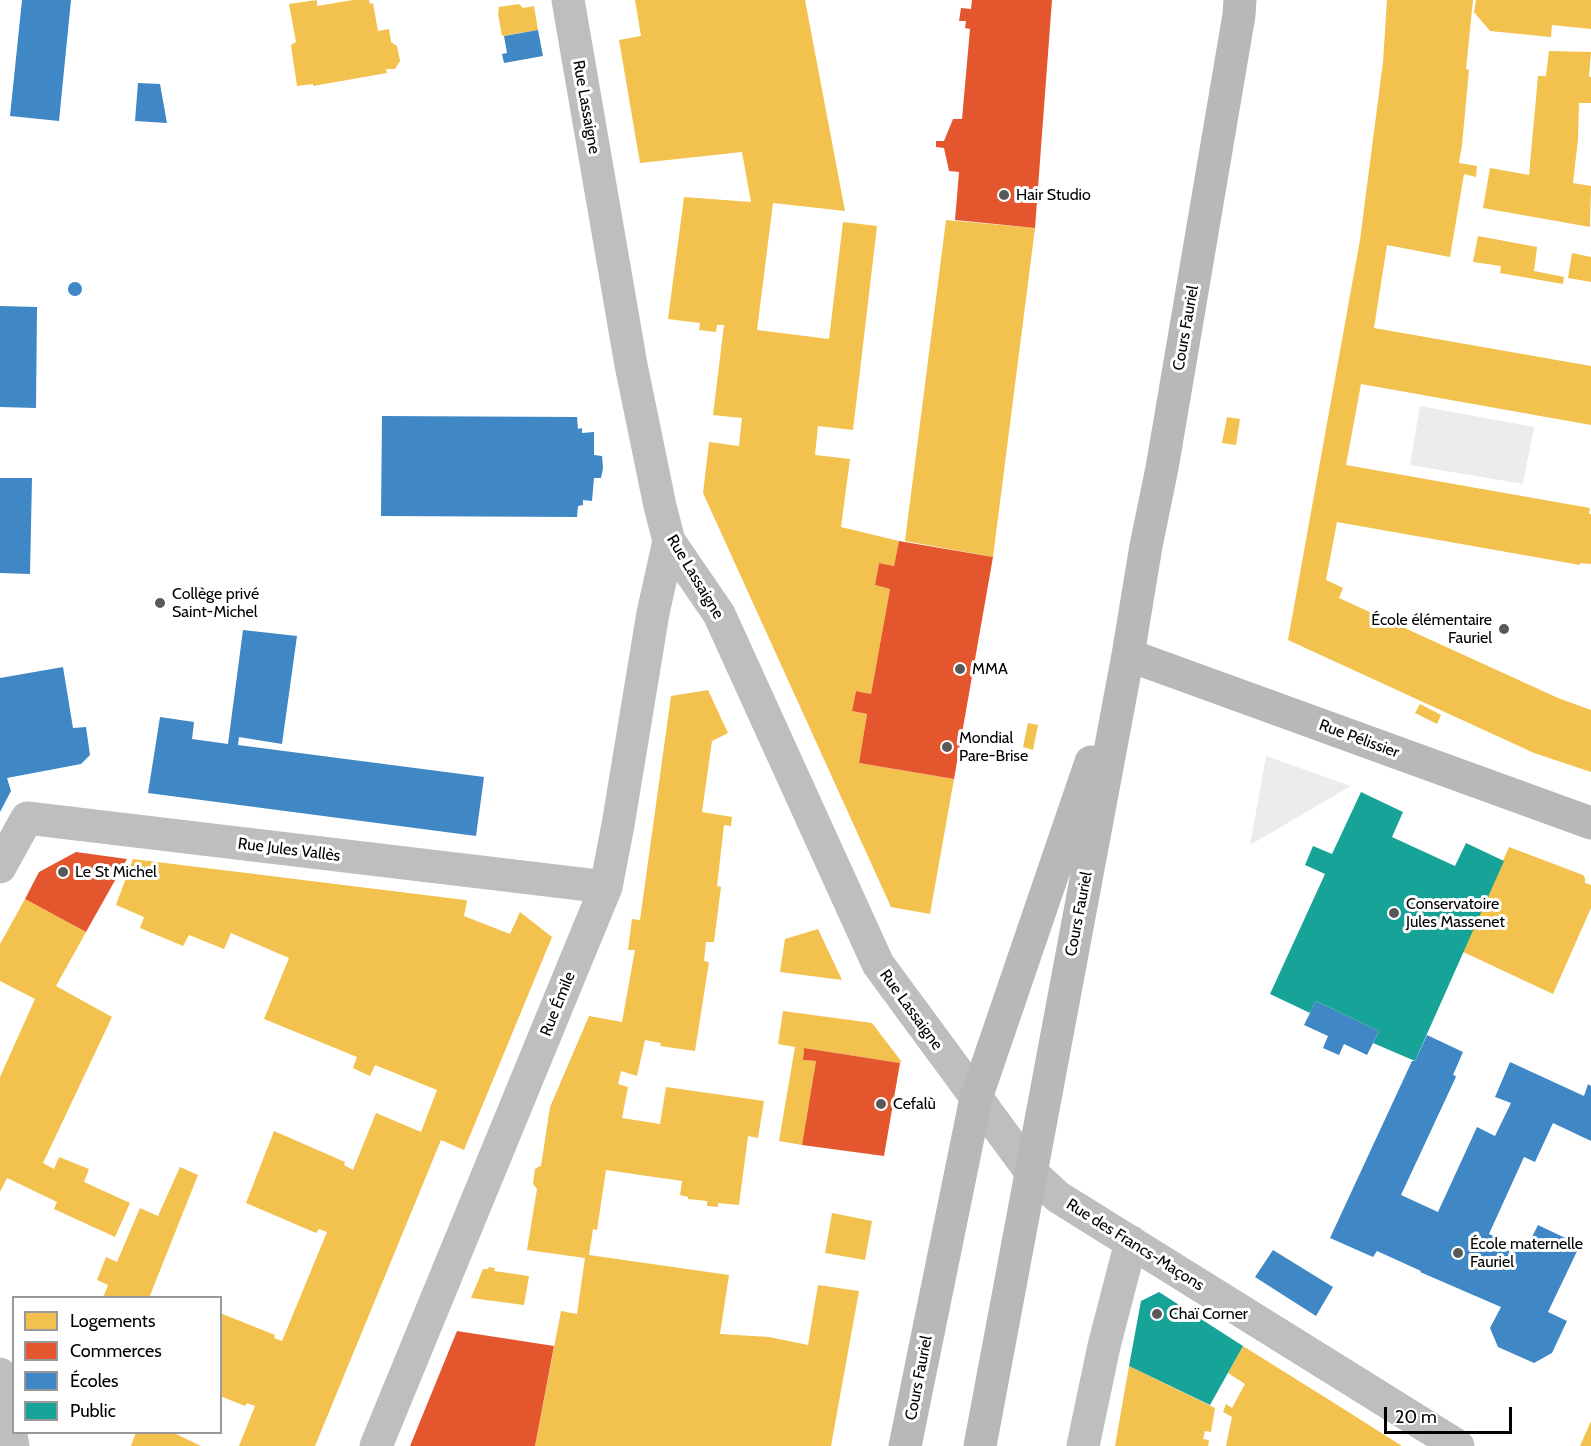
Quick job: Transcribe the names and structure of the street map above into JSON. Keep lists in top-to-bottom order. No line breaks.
{"streets":{"main road":["Cours Fauriel","Rue Pélissier"],"street":["Rue Lassaigne","Rue Jules Vallès","Rue Émile","Rue des Francs-Maçons"]},"crossings":[["Rue Lassaigne","Cours Fauriel"],["Rue Lassaigne","Rue Émile"],["Cours Fauriel","Rue Pélissier"],["Cours Fauriel","Rue des Francs-Maçons"],["Rue Jules Vallès","Rue Émile"]],"places":["Hair Studio","Collège privé Saint-Michel","École élémentaire Fauriel","MMA","Mondial Pare-Brise","Le St Michel","Conservatoire Jules Massenet","Cefalù","École maternelle Fauriel","Chaï Corner"],"legend":["Logements","Commerces","Écoles","Public"],"scale_bar":"20 m"}
